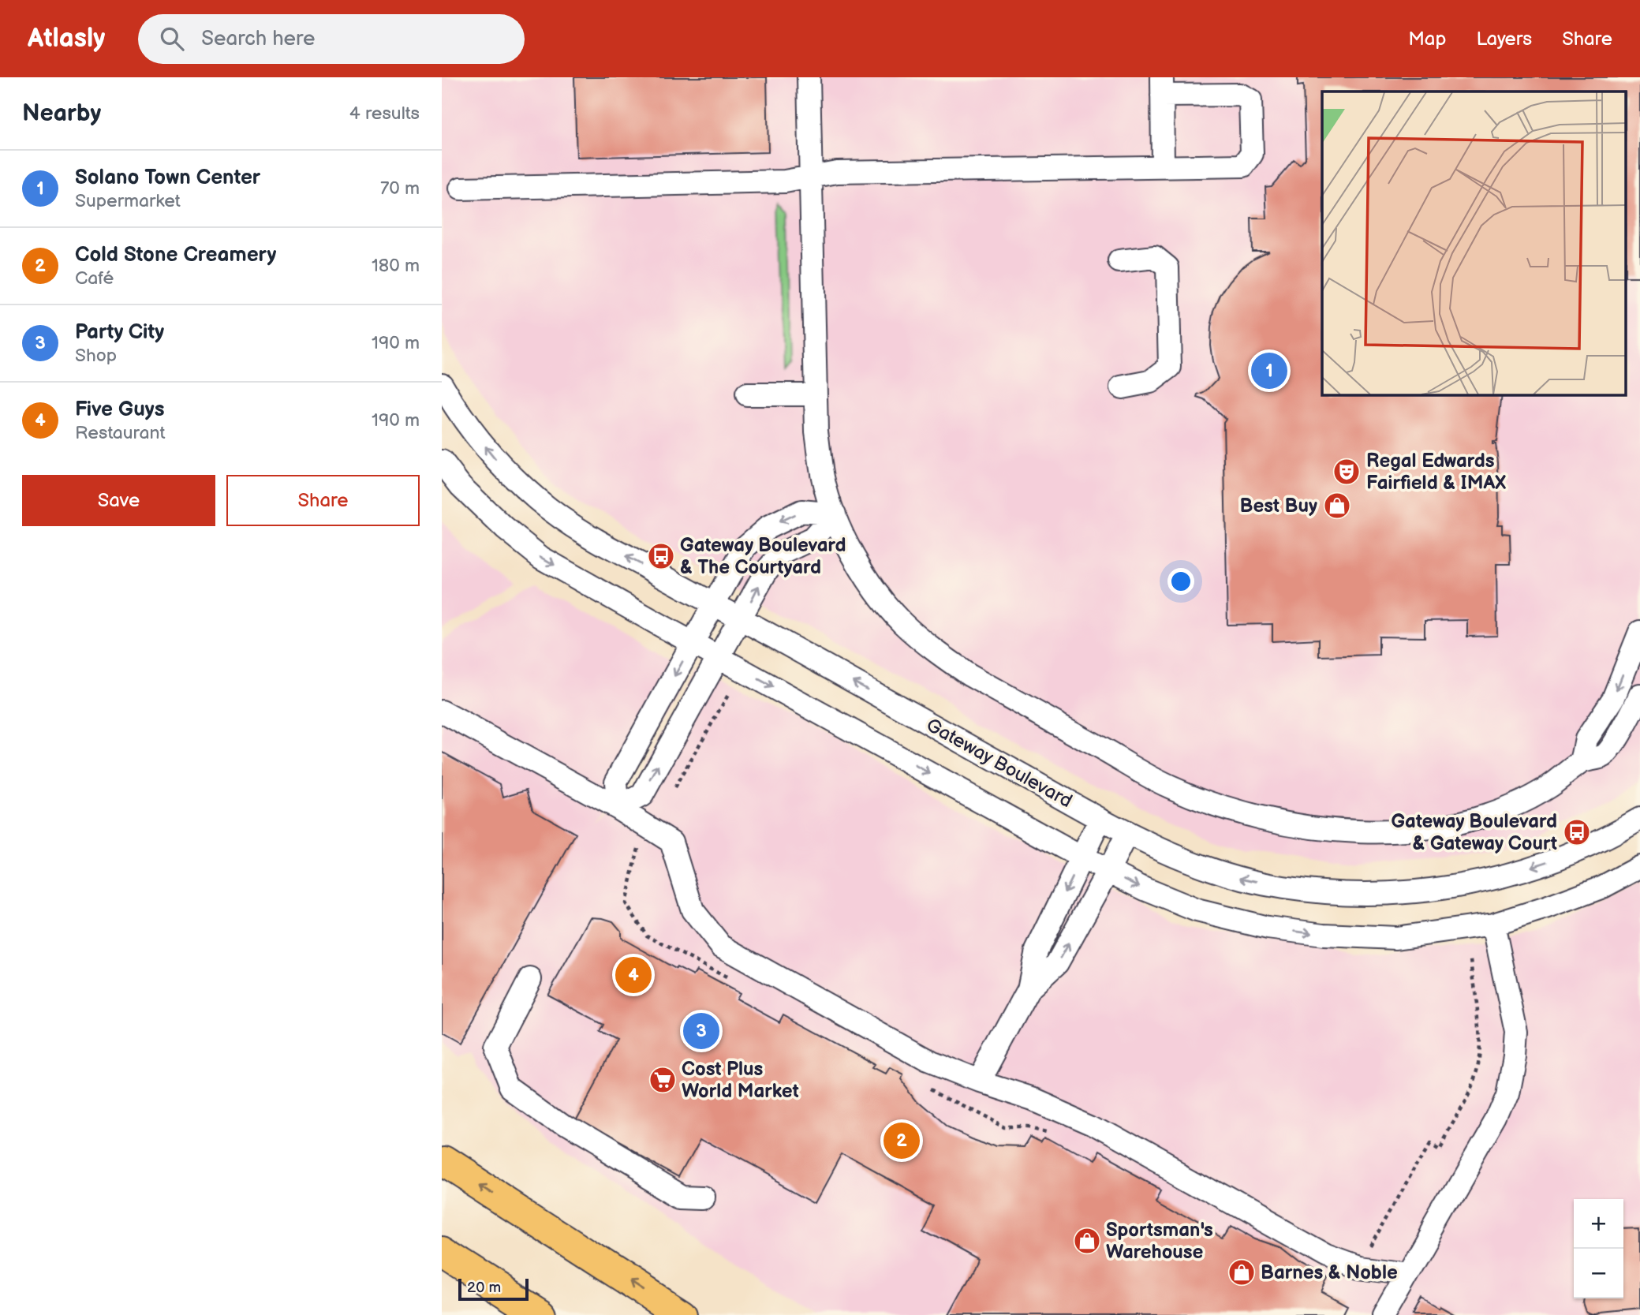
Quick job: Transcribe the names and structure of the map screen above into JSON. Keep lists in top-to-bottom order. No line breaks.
{"streets":{"street":["Gateway Boulevard"]},"places":{"theatre":["Regal Edwards Fairfield & IMAX"],"shop":["Best Buy","Sportsman's Warehouse","Barnes & Noble"],"bus stop":["Gateway Boulevard & The Courtyard","Gateway Boulevard & Gateway Court"],"supermarket":["Cost Plus World Market"]},"scale_bar":"20 m","page":{"header":"Atlasly","search":"Search here","nav":["Map","Layers","Share"],"heading":["Nearby","4 results"],"list":[{"mark":"1","name":"Solano Town Center","note":"Supermarket","value":"70 m"},{"mark":"2","name":"Cold Stone Creamery","note":"Café","value":"180 m"},{"mark":"3","name":"Party City","note":"Shop","value":"190 m"},{"mark":"4","name":"Five Guys","note":"Restaurant","value":"190 m"}],"pins":["1","4","3","2"],"buttons":["Save","Share"],"map_buttons":["+","−"],"scale":"20 m"}}
